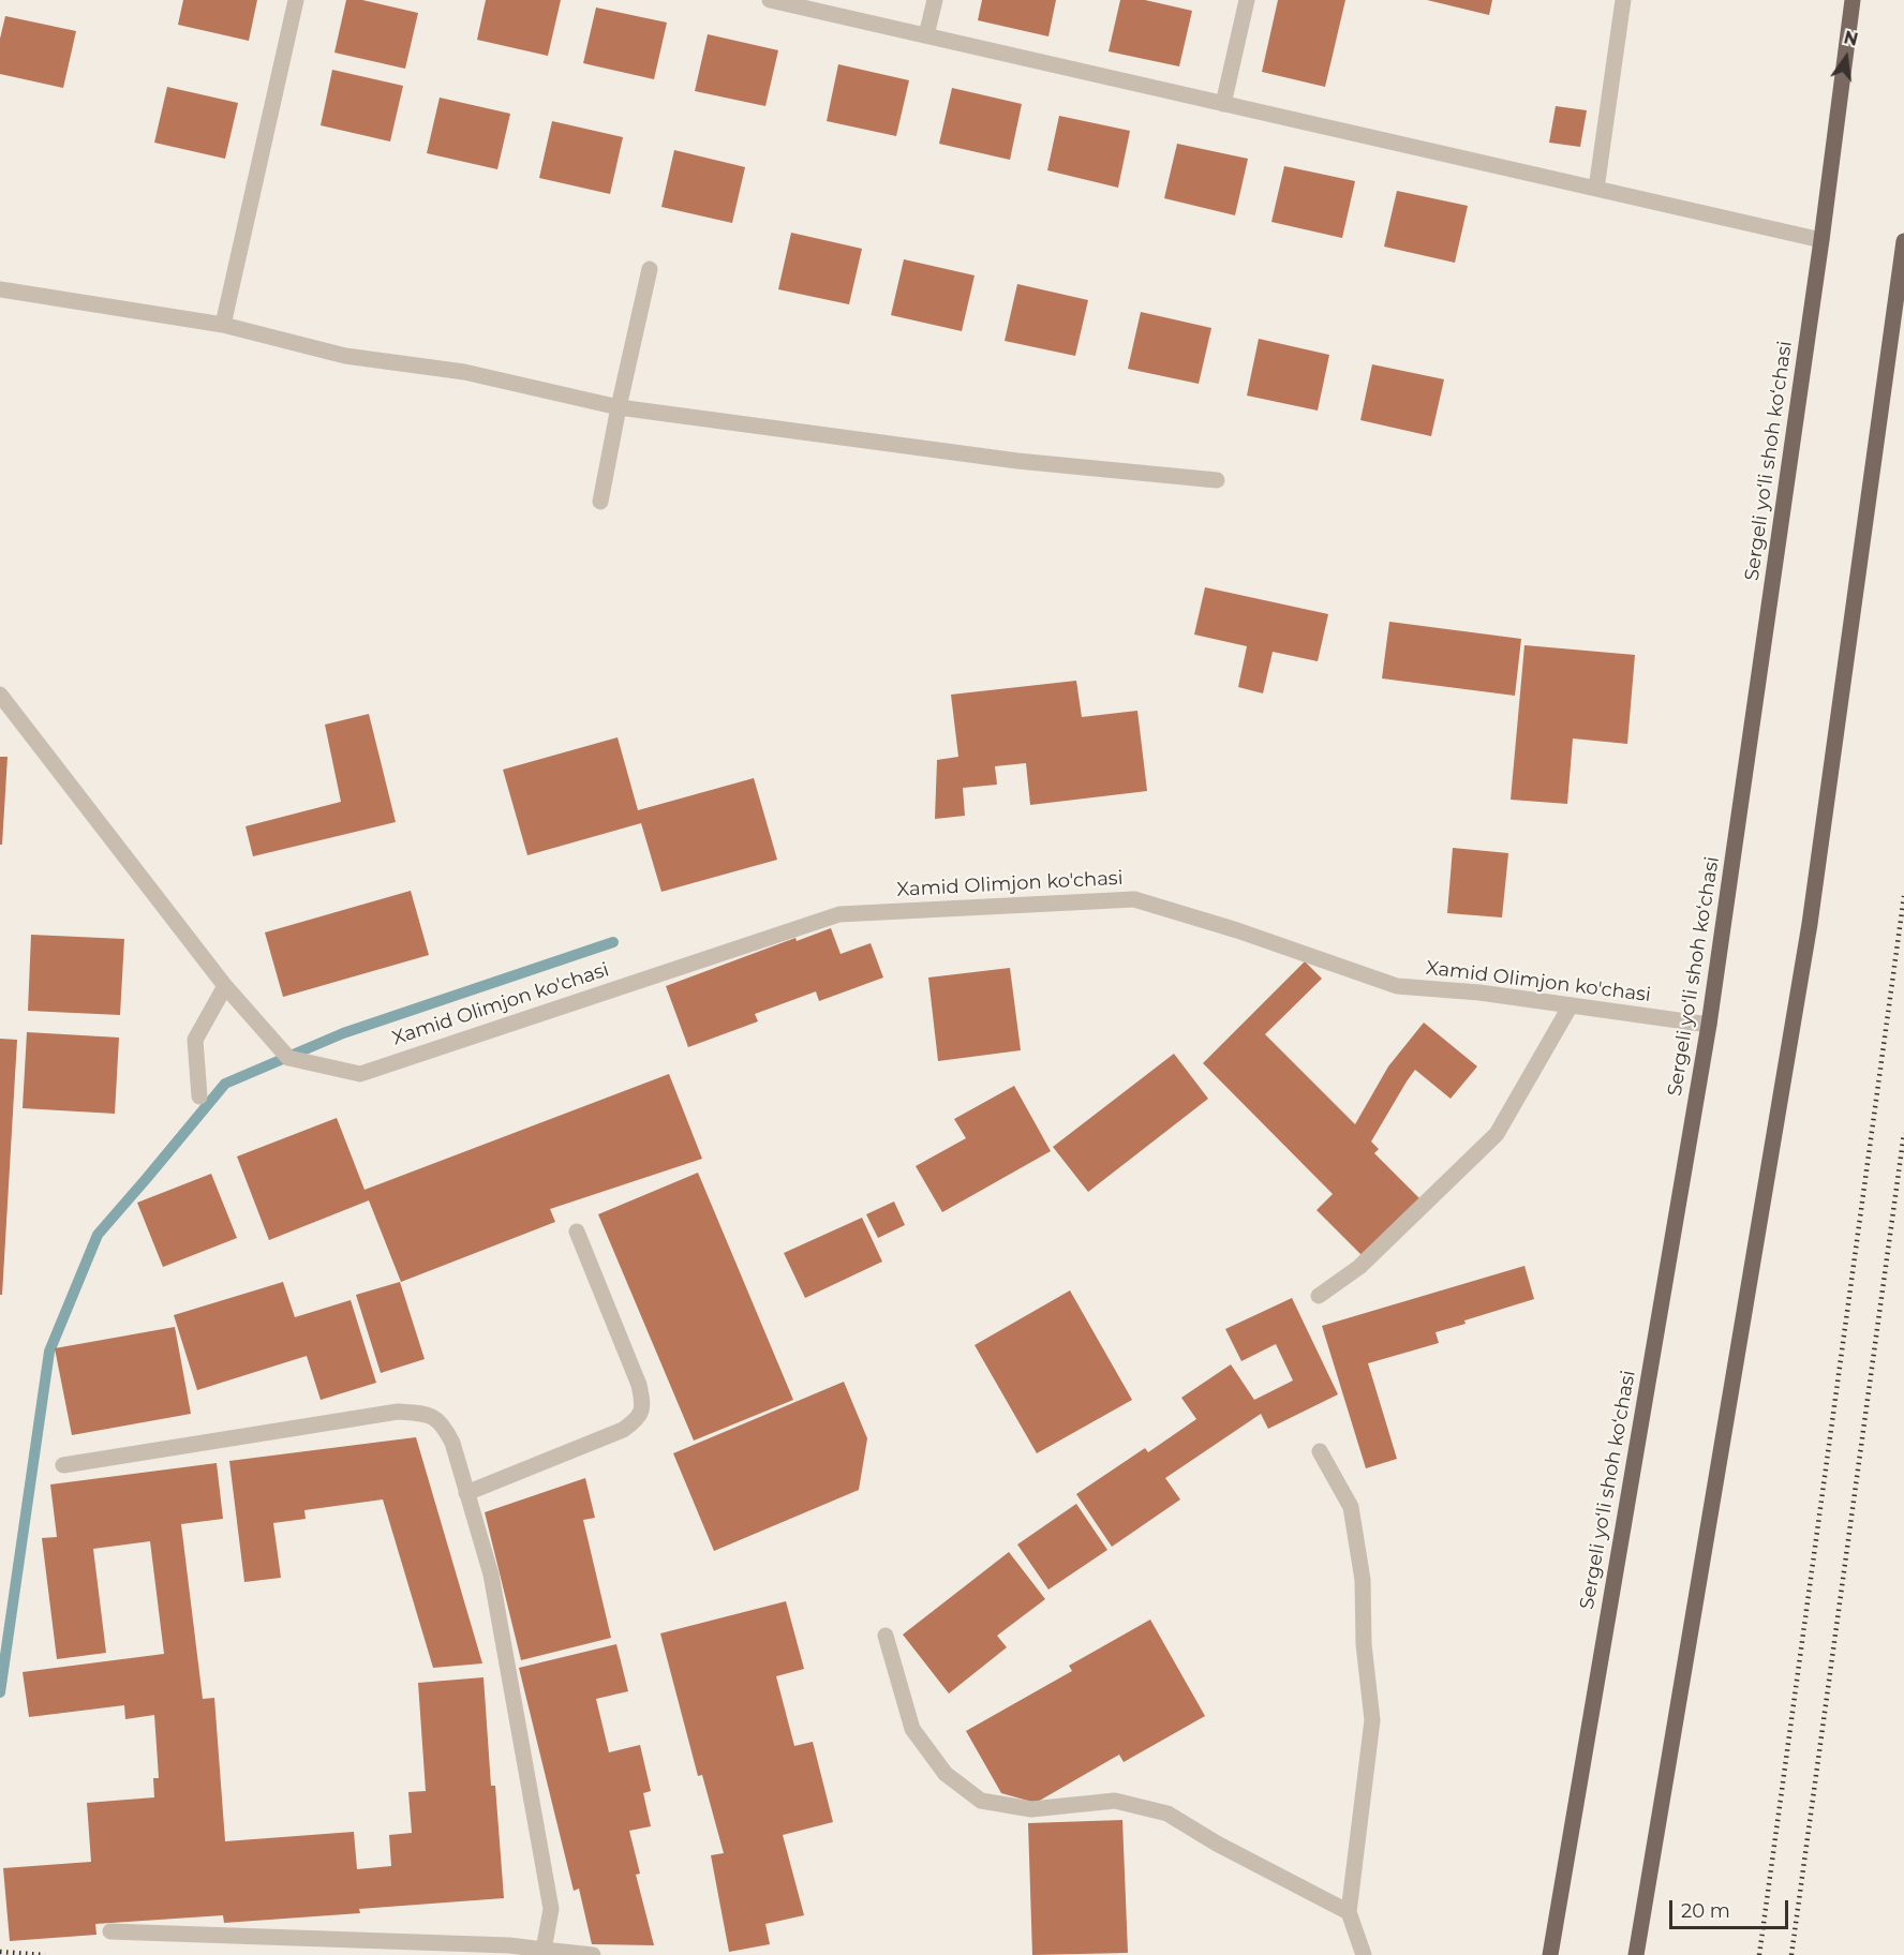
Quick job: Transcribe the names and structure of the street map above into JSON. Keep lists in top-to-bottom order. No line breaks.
{"streets":{"main road":["Sergeli yo‘li shoh ko‘chasi"],"street":["Xamid Olimjon ko'chasi"]},"crossings":[["Sergeli yo‘li shoh ko‘chasi","Xamid Olimjon ko'chasi"]],"scale_bar":"20 m","north":"top"}
